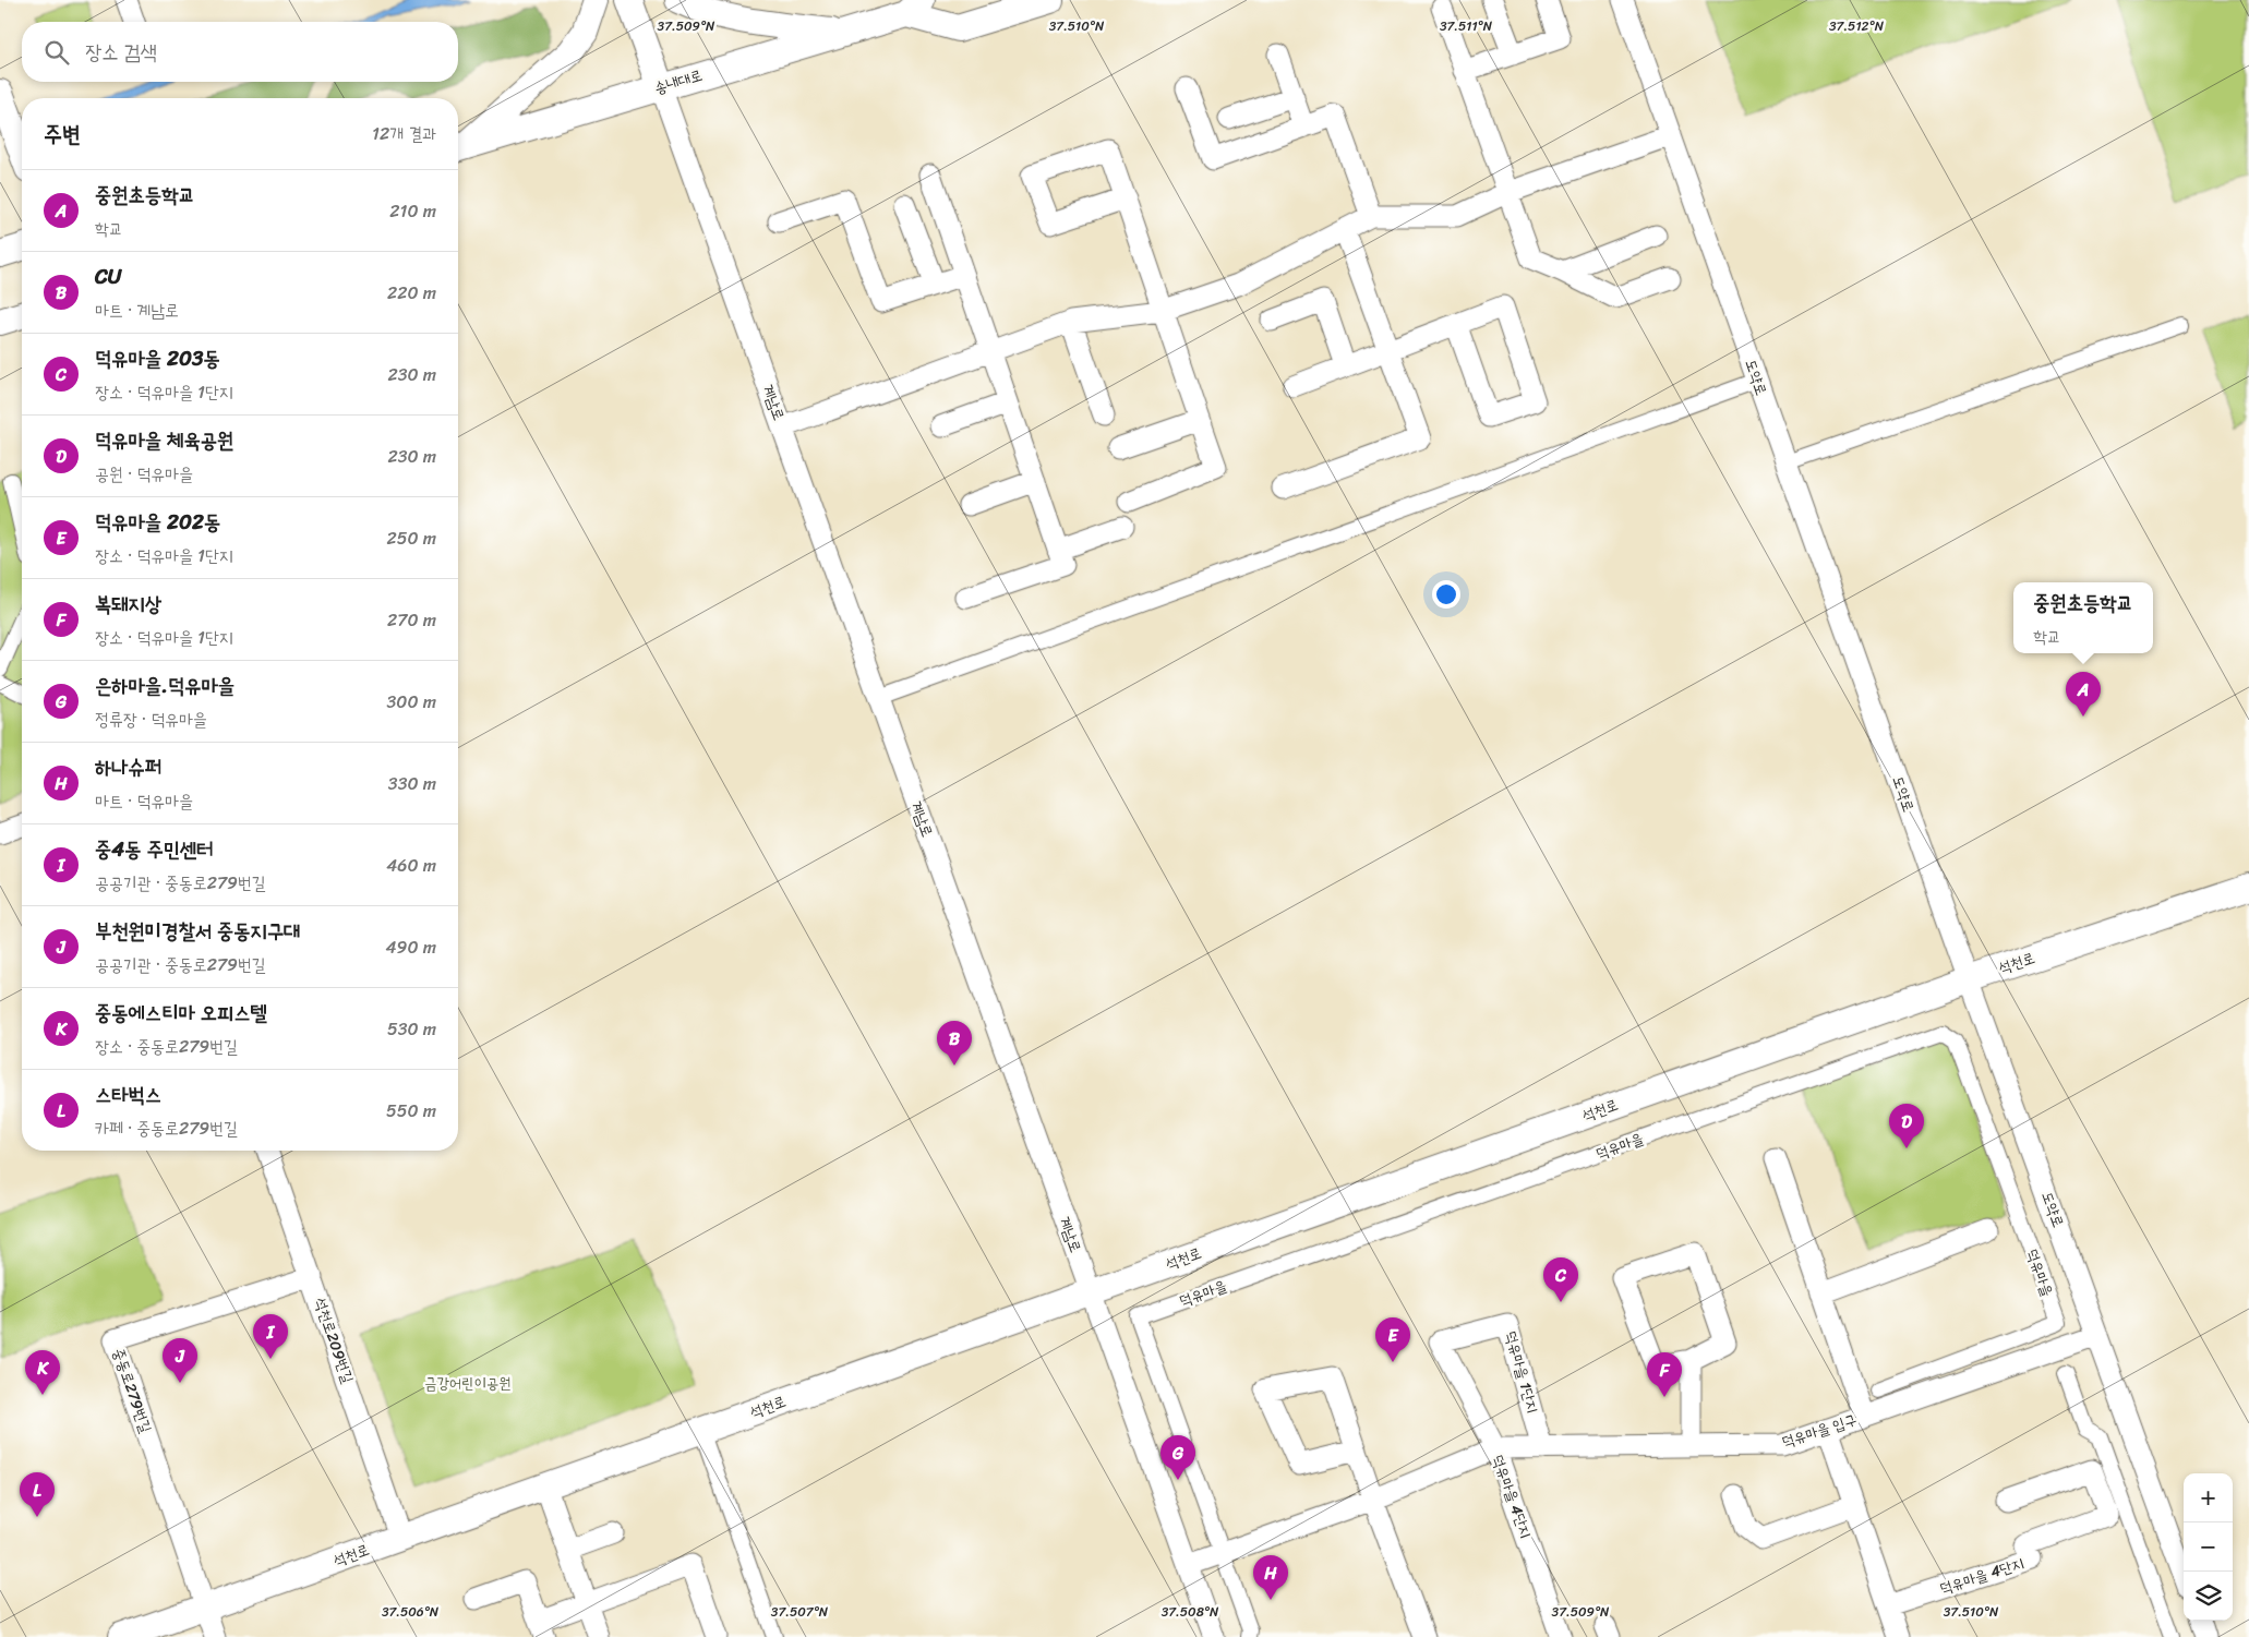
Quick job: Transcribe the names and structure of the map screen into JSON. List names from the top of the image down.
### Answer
{
  "streets": {
    "street": [
      "송내대로",
      "도약로",
      "계남로",
      "석천로",
      "덕유마을",
      "석천로209번길",
      "덕유마을 1단지",
      "중동로279번길",
      "덕유마을 입구",
      "덕유마을 4단지"
    ]
  },
  "crossings": [
    ["송내대로", "계남로"],
    ["도약로", "석천로"],
    ["도약로", "덕유마을 입구"],
    ["계남로", "석천로"],
    ["계남로", "덕유마을 4단지"],
    ["석천로", "석천로209번길"],
    ["석천로", "중동로279번길"],
    ["덕유마을", "덕유마을 4단지"],
    ["석천로209번길", "중동로279번길"],
    ["덕유마을 1단지", "덕유마을 입구"],
    ["덕유마을 1단지", "덕유마을 4단지"],
    ["덕유마을 입구", "덕유마을 4단지"]
  ],
  "parks": ["금강어린이공원"],
  "page": {
    "search": "장소 검색",
    "heading": ["주변", "12개 결과"],
    "list": [
      {
        "mark": "A",
        "name": "중원초등학교",
        "note": "학교",
        "value": "210 m"
      },
      {
        "mark": "B",
        "name": "CU",
        "note": "마트 · 계남로",
        "value": "220 m"
      },
      {
        "mark": "C",
        "name": "덕유마을 203동",
        "note": "장소 · 덕유마을 1단지",
        "value": "230 m"
      },
      {
        "mark": "D",
        "name": "덕유마을 체육공원",
        "note": "공원 · 덕유마을",
        "value": "230 m"
      },
      {
        "mark": "E",
        "name": "덕유마을 202동",
        "note": "장소 · 덕유마을 1단지",
        "value": "250 m"
      },
      {
        "mark": "F",
        "name": "복돼지상",
        "note": "장소 · 덕유마을 1단지",
        "value": "270 m"
      },
      {
        "mark": "G",
        "name": "은하마을.덕유마을",
        "note": "정류장 · 덕유마을",
        "value": "300 m"
      },
      {
        "mark": "H",
        "name": "하나슈퍼",
        "note": "마트 · 덕유마을",
        "value": "330 m"
      },
      {
        "mark": "I",
        "name": "중4동 주민센터",
        "note": "공공기관 · 중동로279번길",
        "value": "460 m"
      },
      {
        "mark": "J",
        "name": "부천원미경찰서 중동지구대",
        "note": "공공기관 · 중동로279번길",
        "value": "490 m"
      },
      {
        "mark": "K",
        "name": "중동에스티마 오피스텔",
        "note": "장소 · 중동로279번길",
        "value": "530 m"
      },
      {
        "mark": "L",
        "name": "스타벅스",
        "note": "카페 · 중동로279번길",
        "value": "550 m"
      }
    ],
    "popup": ["중원초등학교", "학교"],
    "pins": [
      "A",
      "B",
      "D",
      "C",
      "I",
      "E",
      "J",
      "K",
      "F",
      "G",
      "L",
      "H"
    ],
    "map_buttons": ["+", "−"]
  },
  "coordinates": [
    "37.509°N",
    "37.510°N",
    "37.511°N",
    "37.512°N",
    "37.506°N",
    "37.507°N",
    "37.508°N"
  ]
}
